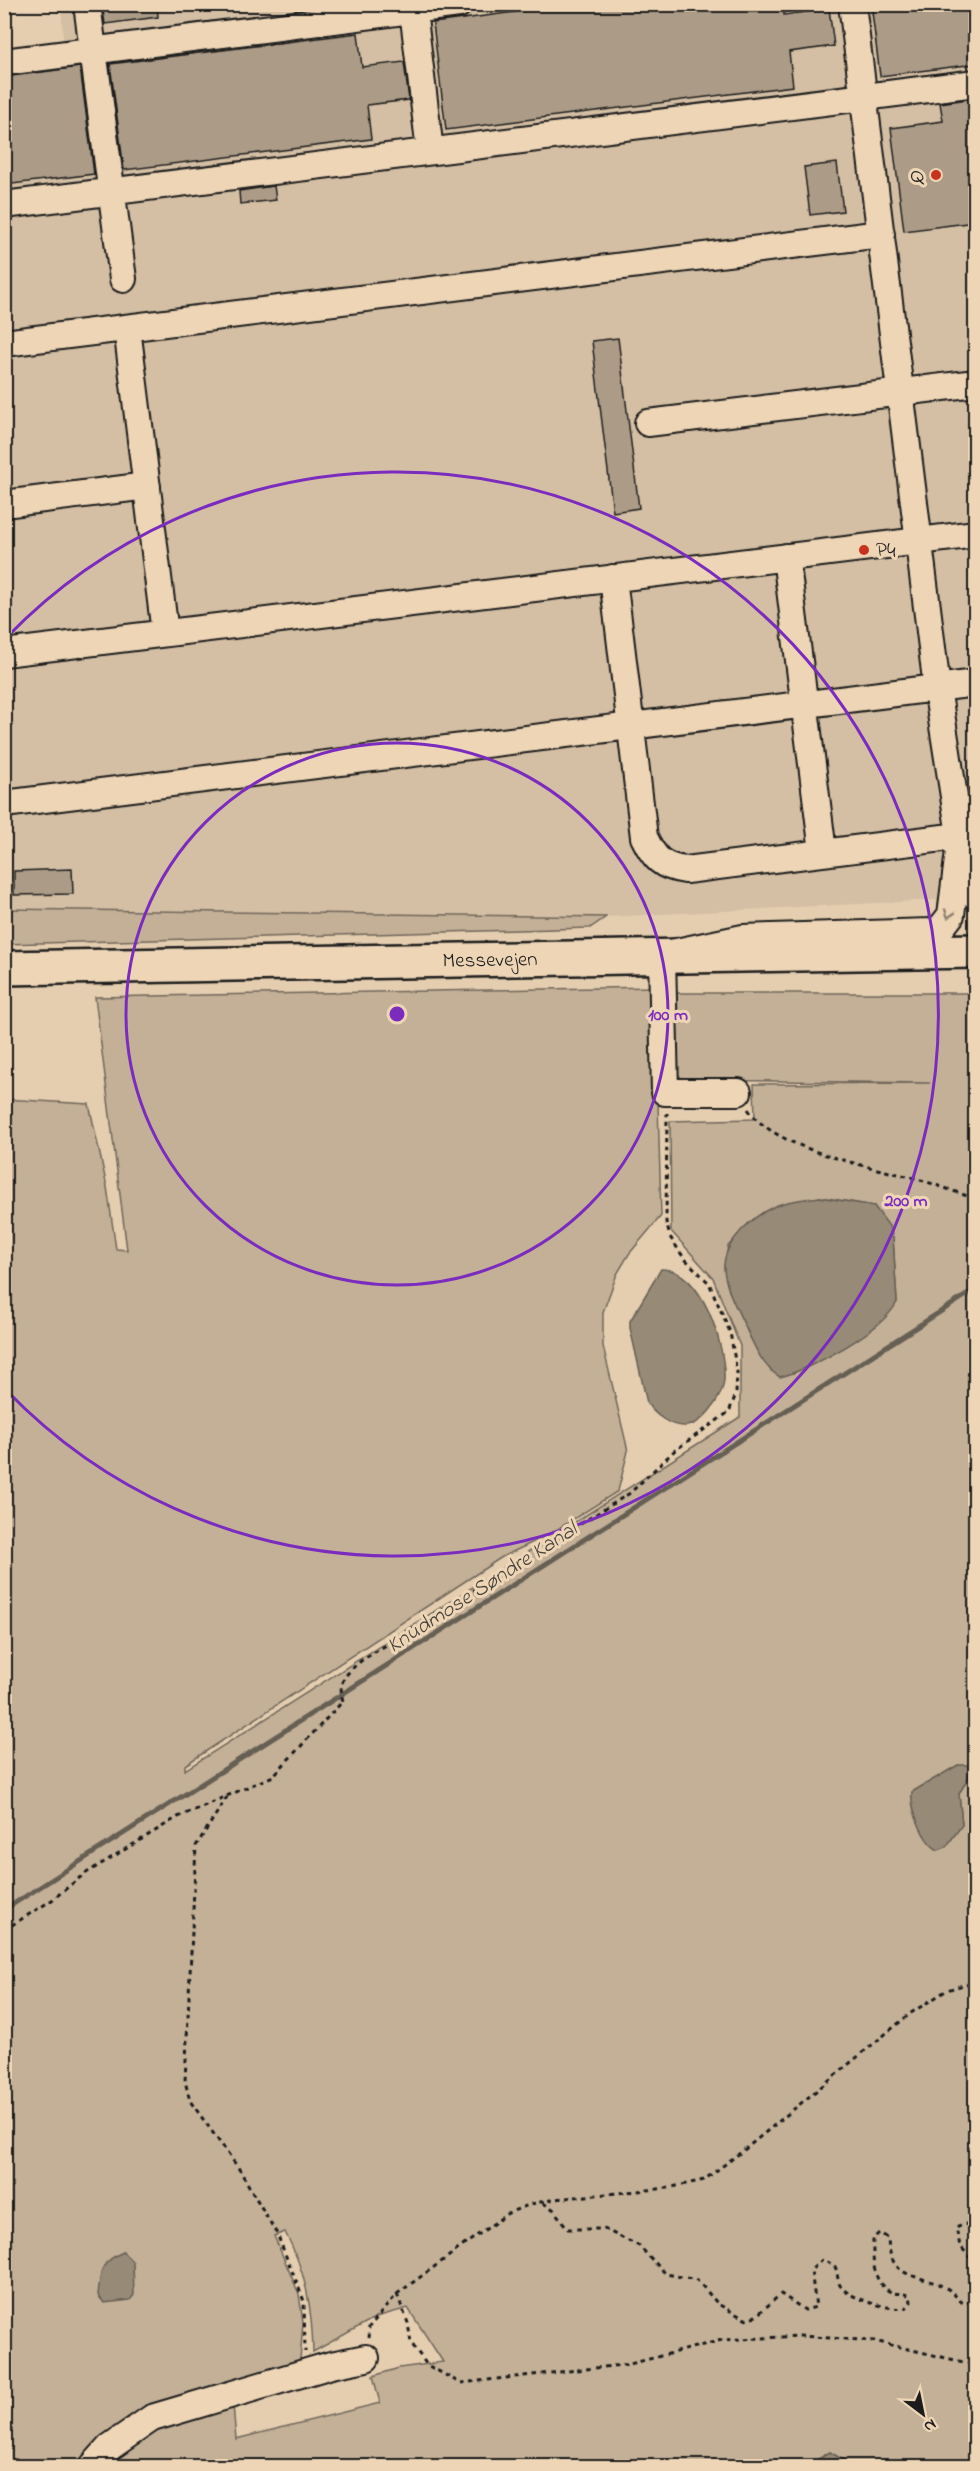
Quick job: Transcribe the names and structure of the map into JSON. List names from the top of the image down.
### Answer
{
  "streets": {
    "main road": ["Messevejen"]
  },
  "water": ["Knudmose Søndre Kanal"],
  "places": ["Q", "P4"],
  "north": "bottom right",
  "rings": ["100 m", "200 m"]
}
